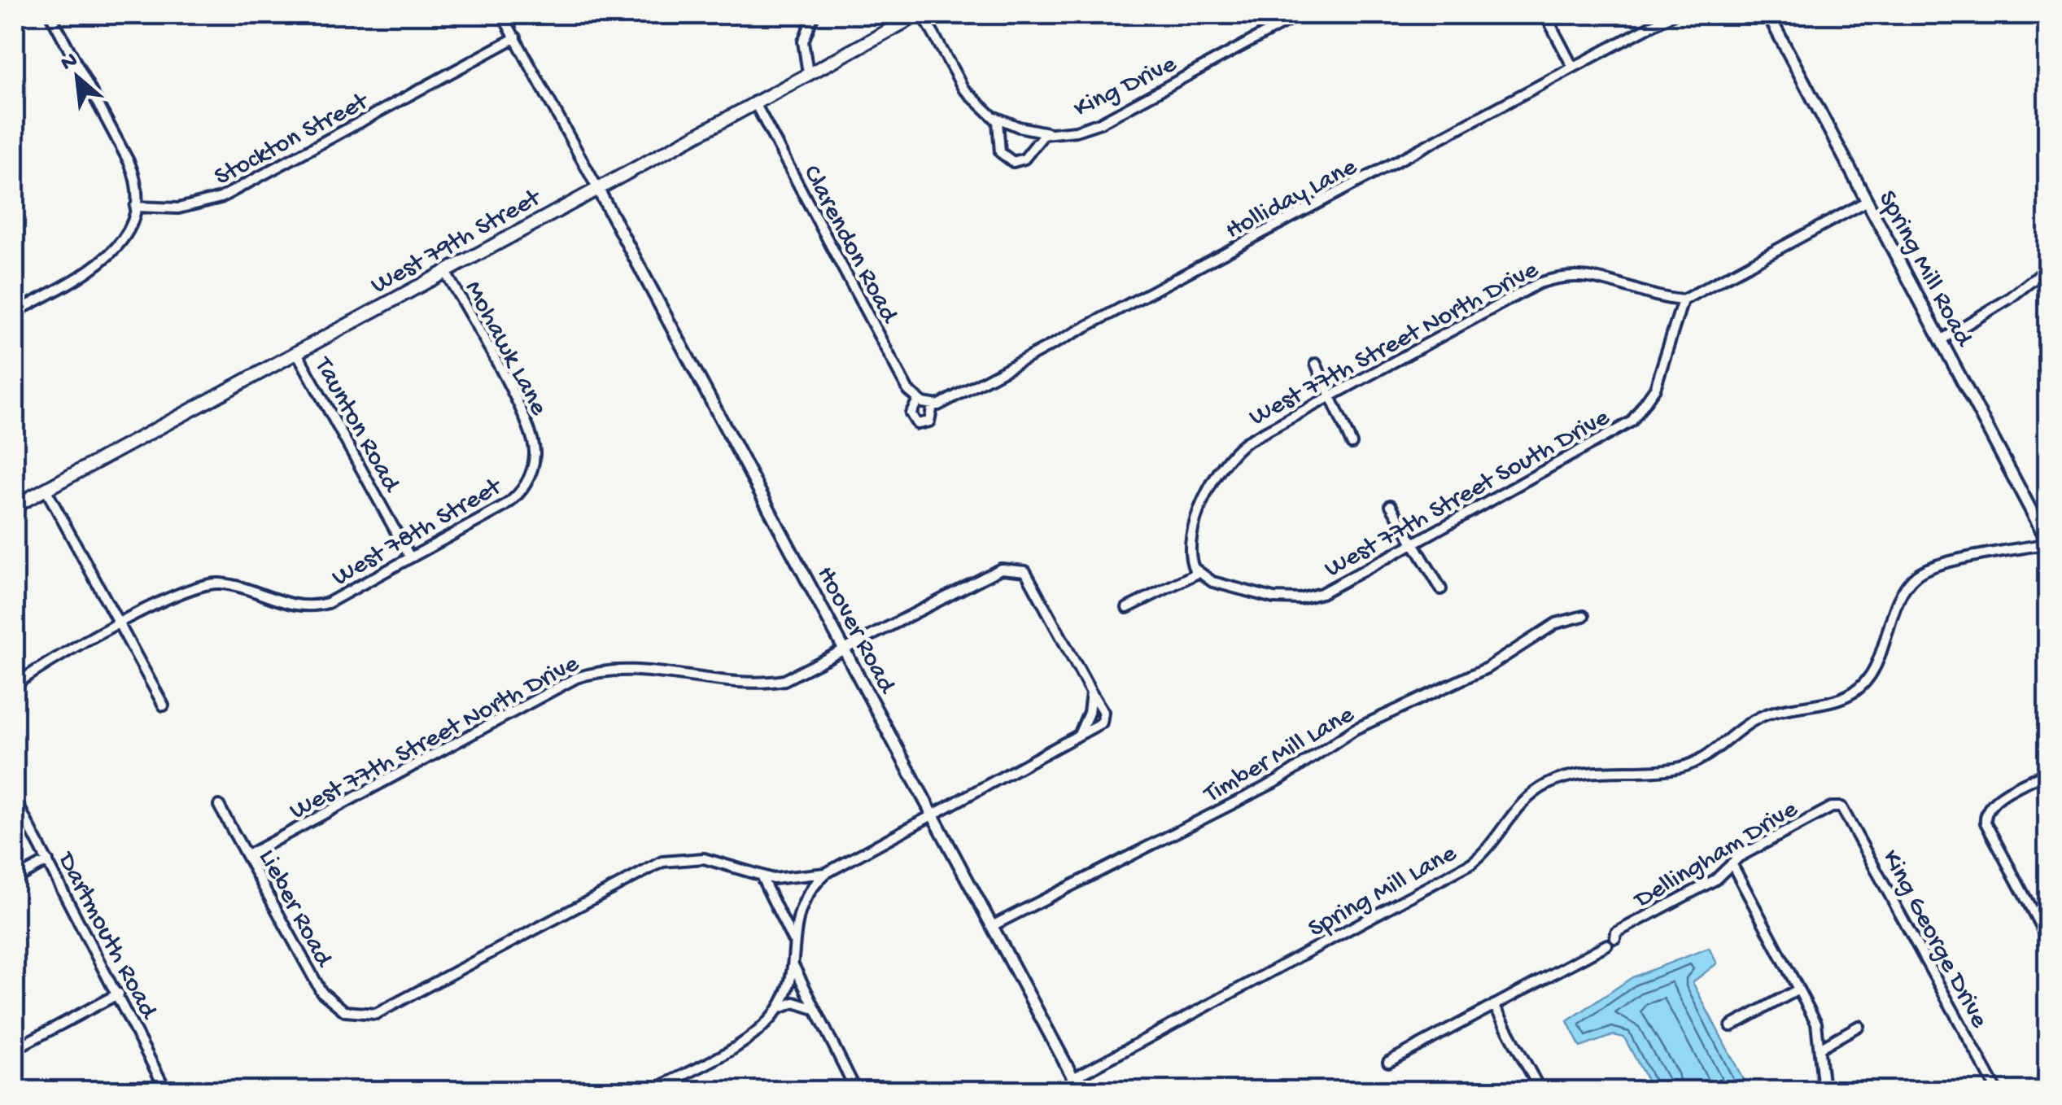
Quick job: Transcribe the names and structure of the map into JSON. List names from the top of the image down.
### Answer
{
  "streets": {
    "main road": ["West 79th Street"],
    "street": [
      "King Drive",
      "Stockton Street",
      "Holliday Lane",
      "Clarendon Road",
      "Spring Mill Road",
      "West 77th Street North Drive",
      "Mohawk Lane",
      "Taunton Road",
      "West 77th Street South Drive",
      "West 78th Street",
      "Hoover Road",
      "Timber Mill Lane",
      "Dellingham Drive",
      "Spring Mill Lane",
      "Lieber Road",
      "Dartmouth Road",
      "King George Drive"
    ]
  },
  "crossings": [
    ["King Drive", "West 79th Street"],
    ["Holliday Lane", "Clarendon Road"],
    ["West 79th Street", "Clarendon Road"],
    ["West 79th Street", "Mohawk Lane"],
    ["West 79th Street", "Taunton Road"],
    ["West 79th Street", "Hoover Road"],
    ["Spring Mill Road", "Spring Mill Lane"],
    ["West 77th Street North Drive", "West 77th Street South Drive"],
    ["West 77th Street North Drive", "Hoover Road"],
    ["West 77th Street North Drive", "Lieber Road"],
    ["Mohawk Lane", "West 78th Street"],
    ["Taunton Road", "West 78th Street"],
    ["Hoover Road", "Timber Mill Lane"],
    ["Hoover Road", "Spring Mill Lane"],
    ["Dellingham Drive", "King George Drive"]
  ],
  "north": "top left"
}
